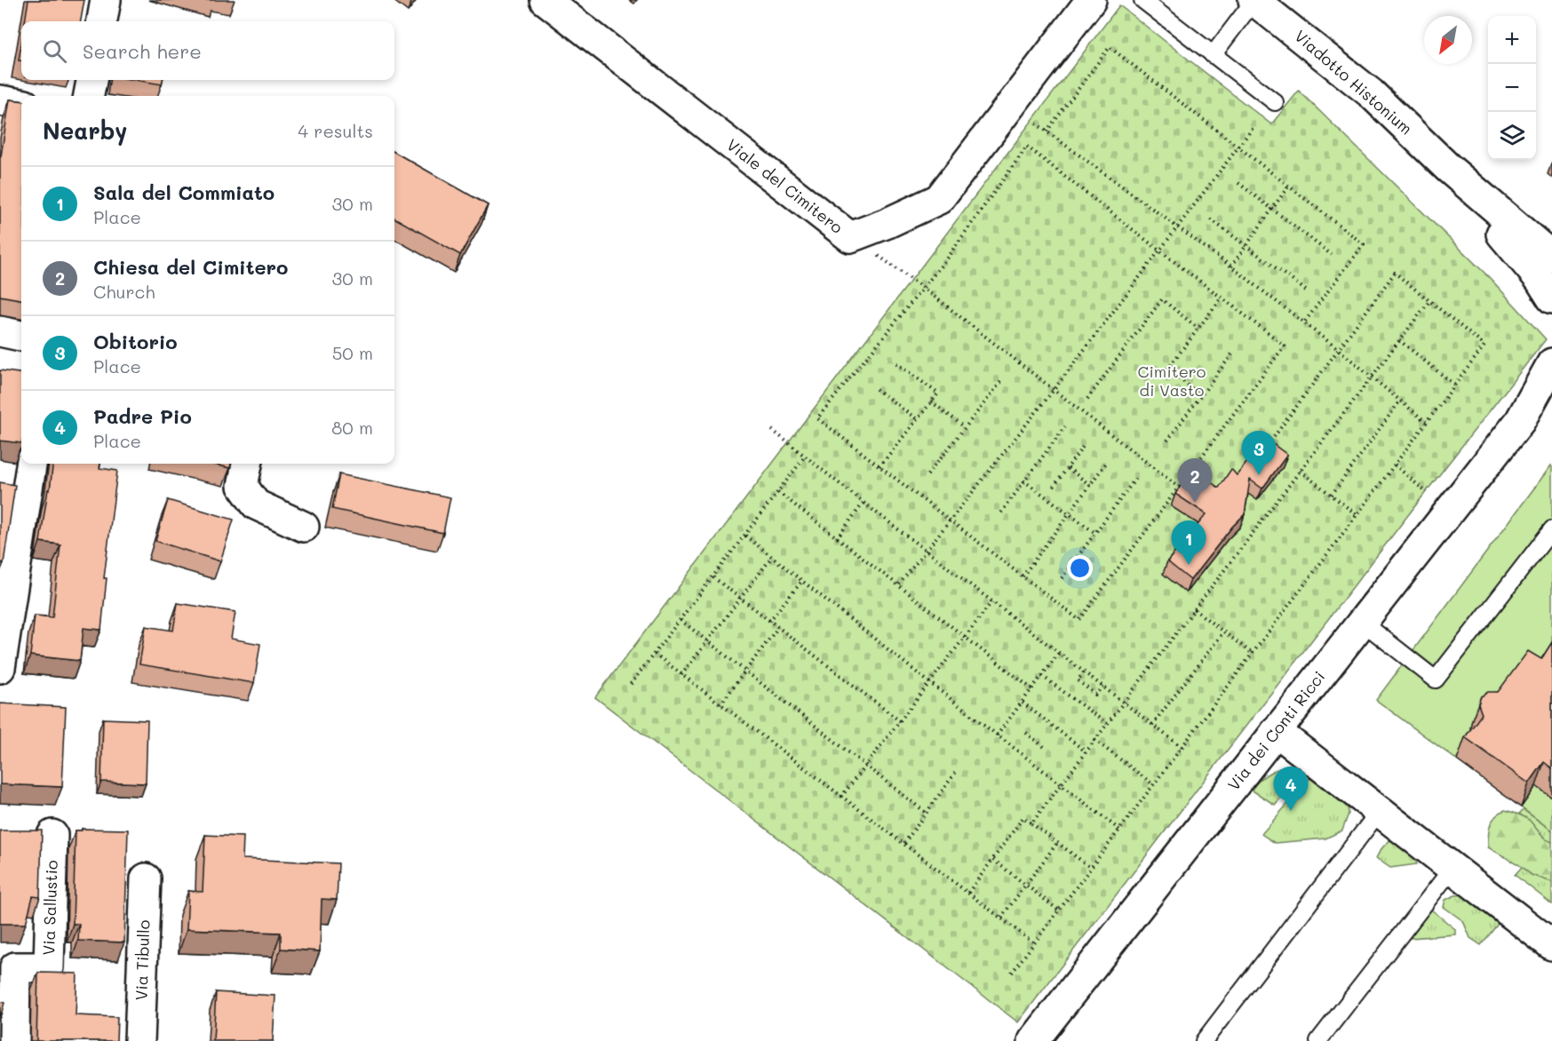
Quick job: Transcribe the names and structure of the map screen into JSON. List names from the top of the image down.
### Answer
{
  "streets": {
    "street": [
      "Viadotto Histonium",
      "Viale del Cimitero",
      "Via dei Conti Ricci",
      "Via Sallustio",
      "Via Tibullo"
    ]
  },
  "parks": ["Cimitero di Vasto"],
  "north": "bottom left",
  "page": {
    "map_buttons": ["+", "−"],
    "search": "Search here",
    "heading": ["Nearby", "4 results"],
    "list": [
      {
        "mark": "1",
        "name": "Sala del Commiato",
        "note": "Place",
        "value": "30 m"
      },
      {
        "mark": "2",
        "name": "Chiesa del Cimitero",
        "note": "Church",
        "value": "30 m"
      },
      {
        "mark": "3",
        "name": "Obitorio",
        "note": "Place",
        "value": "50 m"
      },
      {
        "mark": "4",
        "name": "Padre Pio",
        "note": "Place",
        "value": "80 m"
      }
    ],
    "pins": [
      "3",
      "2",
      "1",
      "4"
    ]
  }
}
